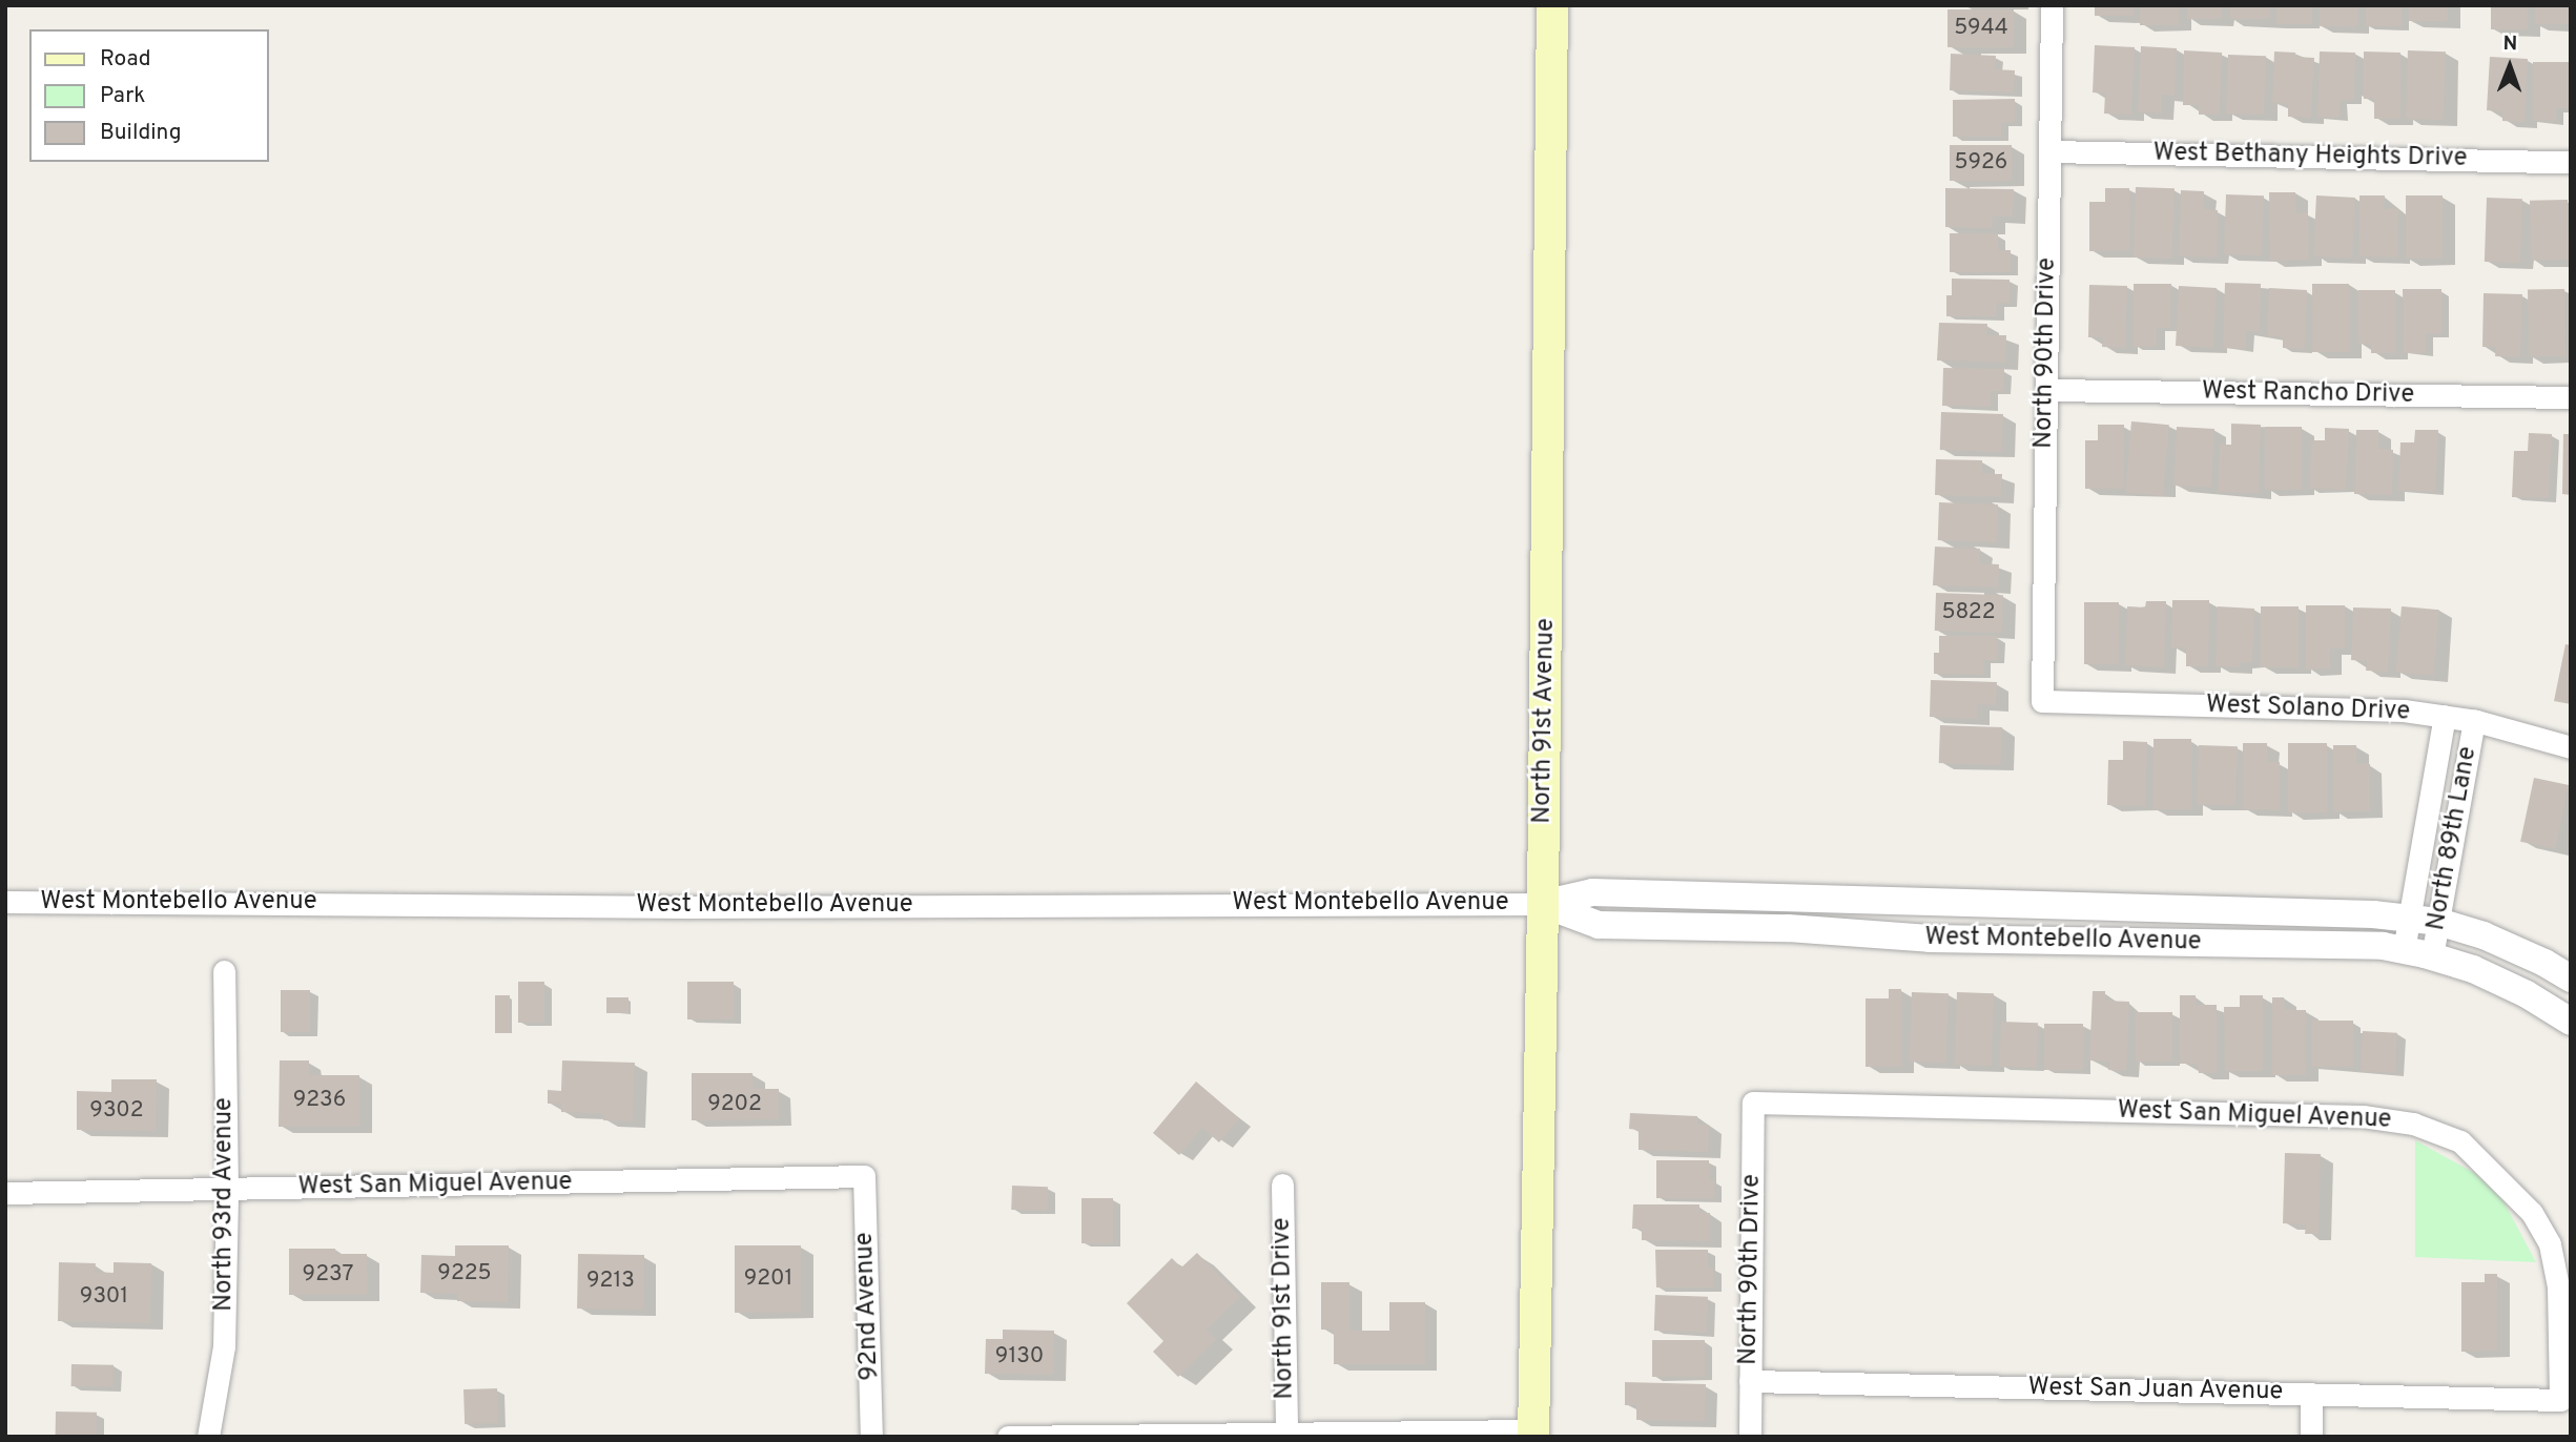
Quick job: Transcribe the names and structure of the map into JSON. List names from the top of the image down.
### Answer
{
  "streets": {
    "main road": ["North 91st Avenue"],
    "street": [
      "West Bethany Heights Drive",
      "North 90th Drive",
      "West Rancho Drive",
      "West Solano Drive",
      "North 89th Lane",
      "West Montebello Avenue",
      "West San Miguel Avenue",
      "North 93rd Avenue",
      "92nd Avenue",
      "North 91st Drive",
      "West San Juan Avenue"
    ]
  },
  "crossings": [
    ["West Bethany Heights Drive", "North 90th Drive"],
    ["North 90th Drive", "West Rancho Drive"],
    ["North 90th Drive", "West Solano Drive"],
    ["North 90th Drive", "West San Miguel Avenue"],
    ["North 90th Drive", "West San Juan Avenue"],
    ["West Solano Drive", "North 89th Lane"],
    ["North 91st Avenue", "West Montebello Avenue"],
    ["North 89th Lane", "West Montebello Avenue"],
    ["West San Miguel Avenue", "North 93rd Avenue"],
    ["West San Miguel Avenue", "92nd Avenue"],
    ["West San Miguel Avenue", "West San Juan Avenue"]
  ],
  "house_numbers": [
    "5944",
    "5926",
    "5822",
    "9236",
    "9202",
    "9302",
    "9225",
    "9237",
    "9201",
    "9213",
    "9301",
    "9130"
  ],
  "legend": ["Road", "Park", "Building"],
  "north": "top"
}
